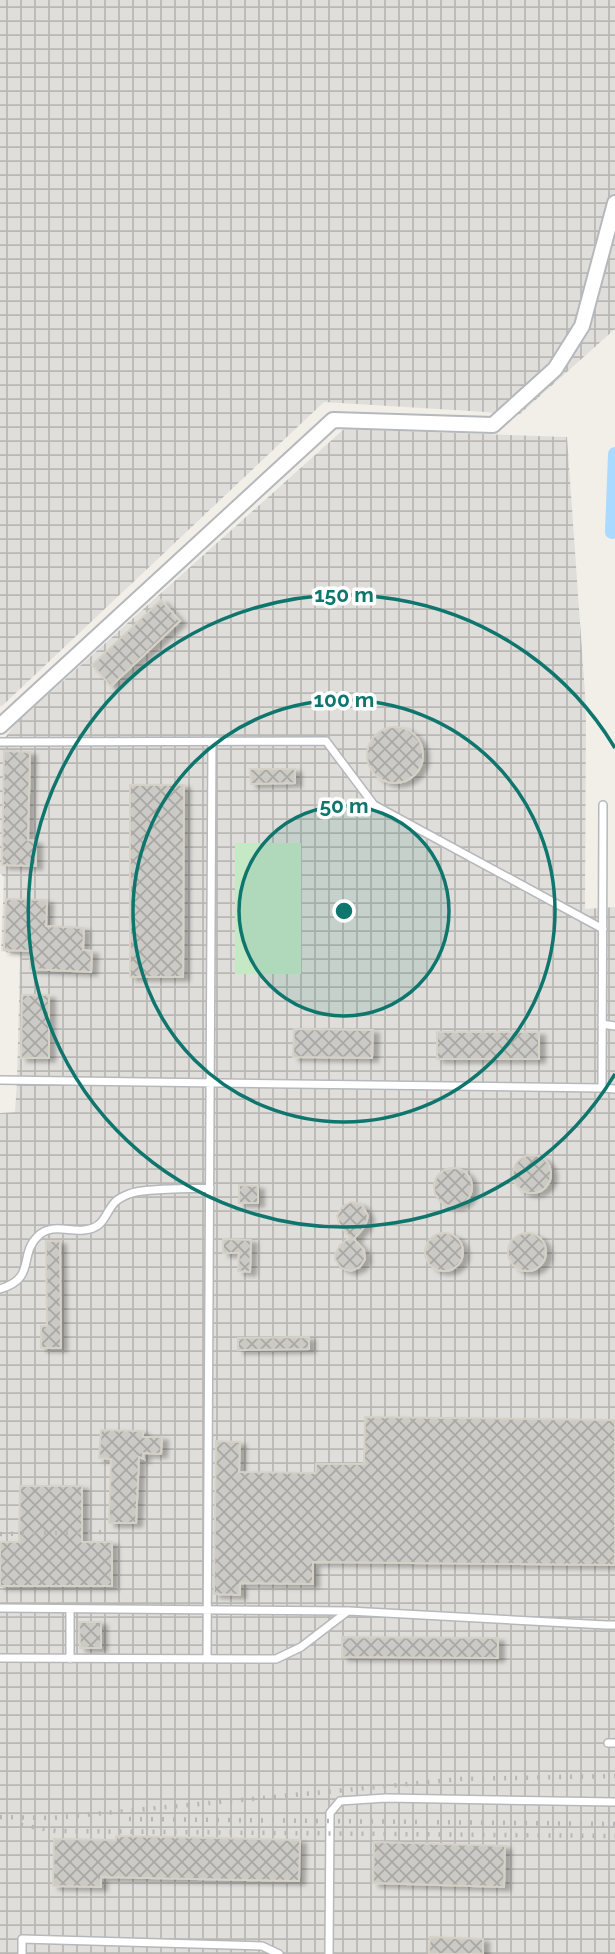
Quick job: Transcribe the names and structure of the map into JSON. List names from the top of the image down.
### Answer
{
  "rings": ["150 m", "100 m", "50 m"]
}
